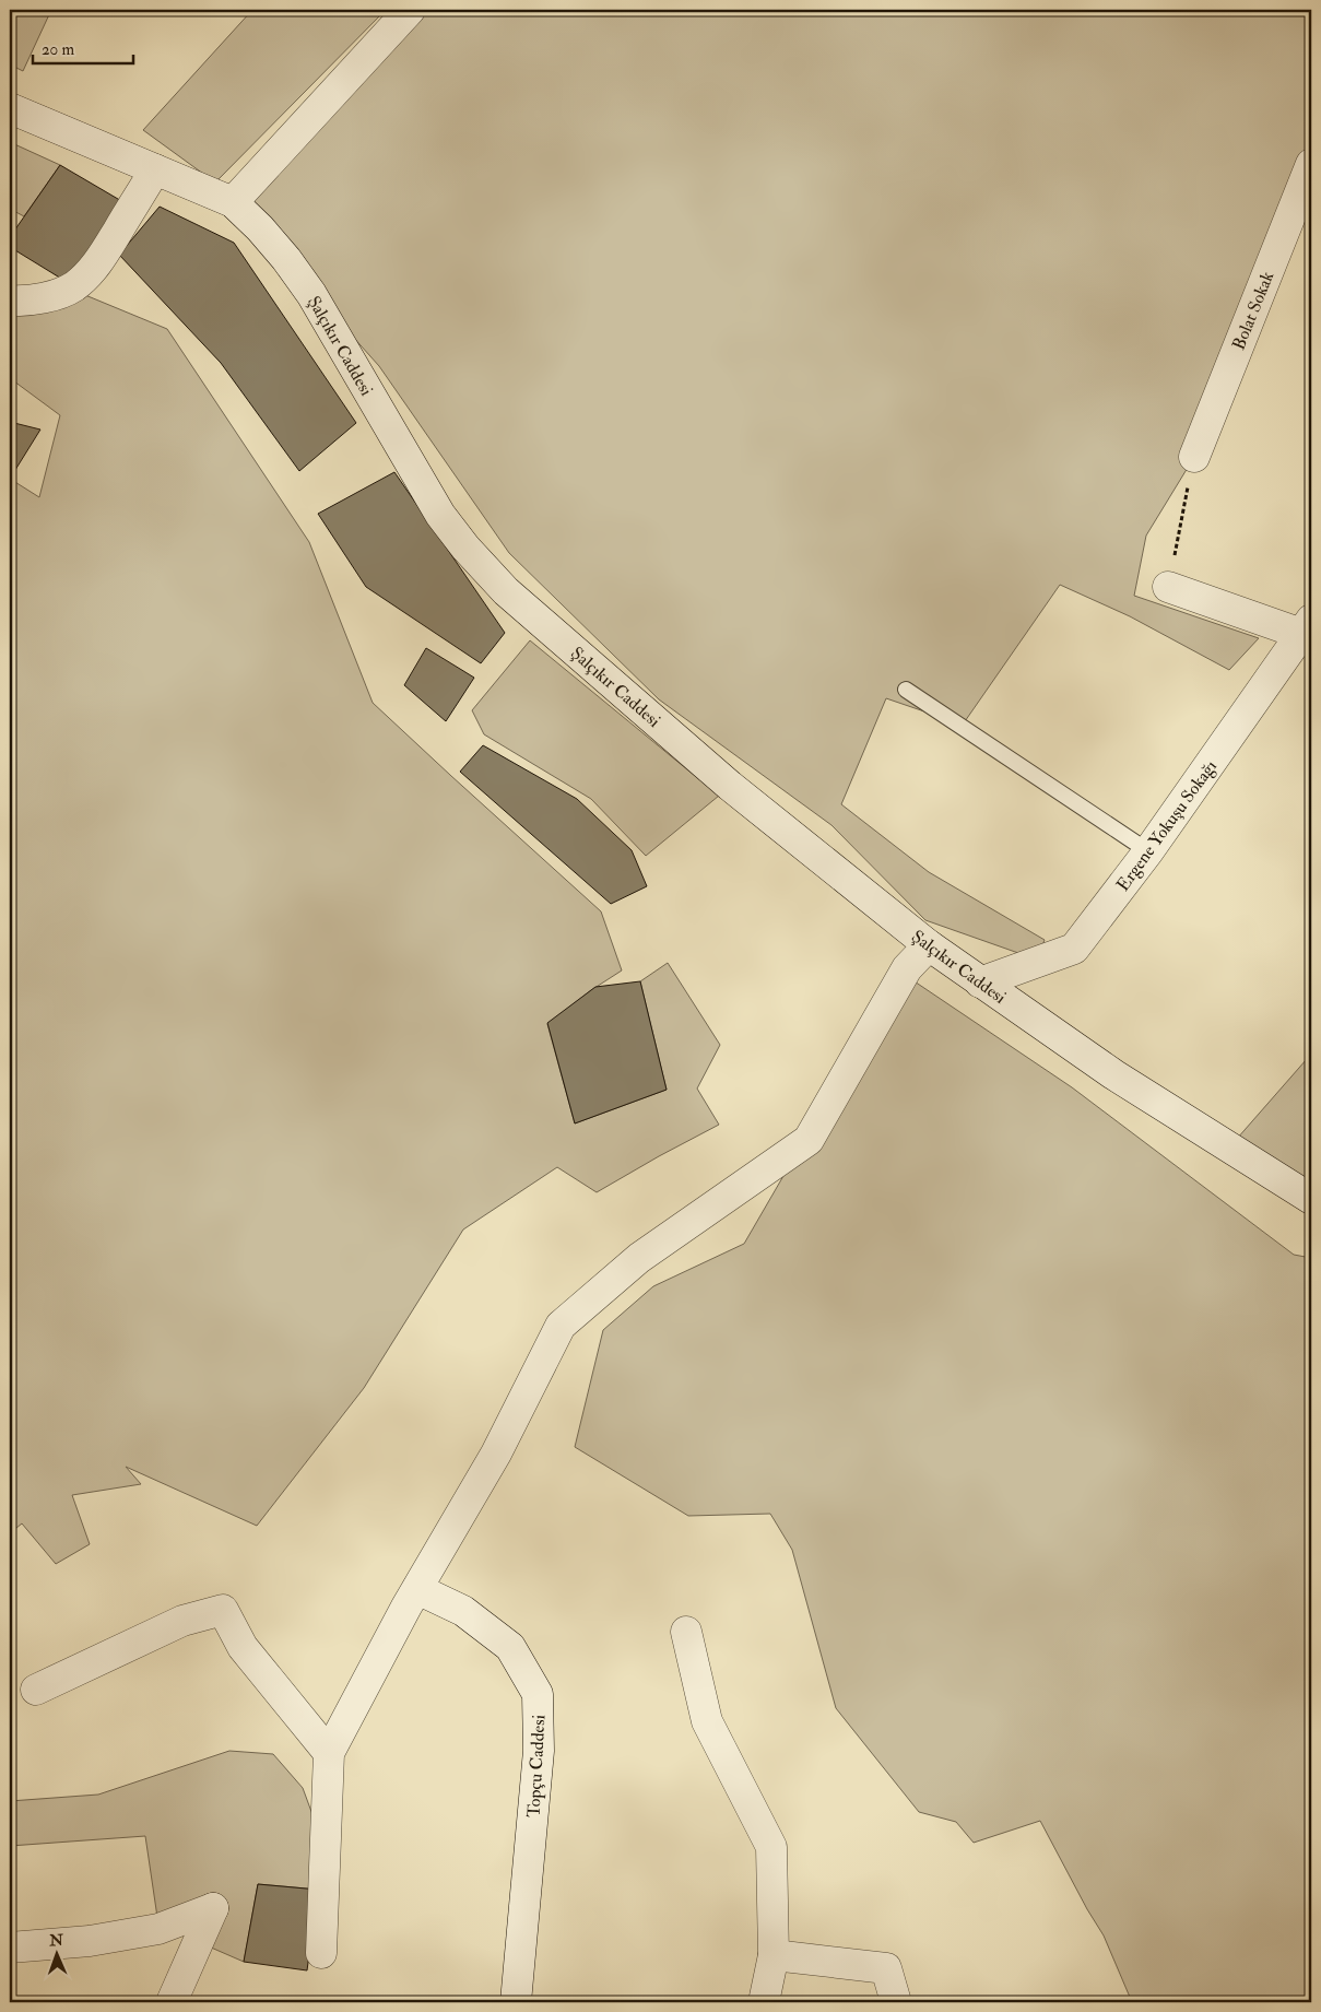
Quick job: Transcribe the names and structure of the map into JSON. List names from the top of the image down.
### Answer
{
  "streets": {
    "street": [
      "Bolat Sokak",
      "Şalçıkır Caddesi",
      "Ergene Yokuşu Sokağı",
      "Topçu Caddesi"
    ]
  },
  "crossings": [
    ["Şalçıkır Caddesi", "Ergene Yokuşu Sokağı"]
  ],
  "scale_bar": "20 m",
  "north": "top"
}
